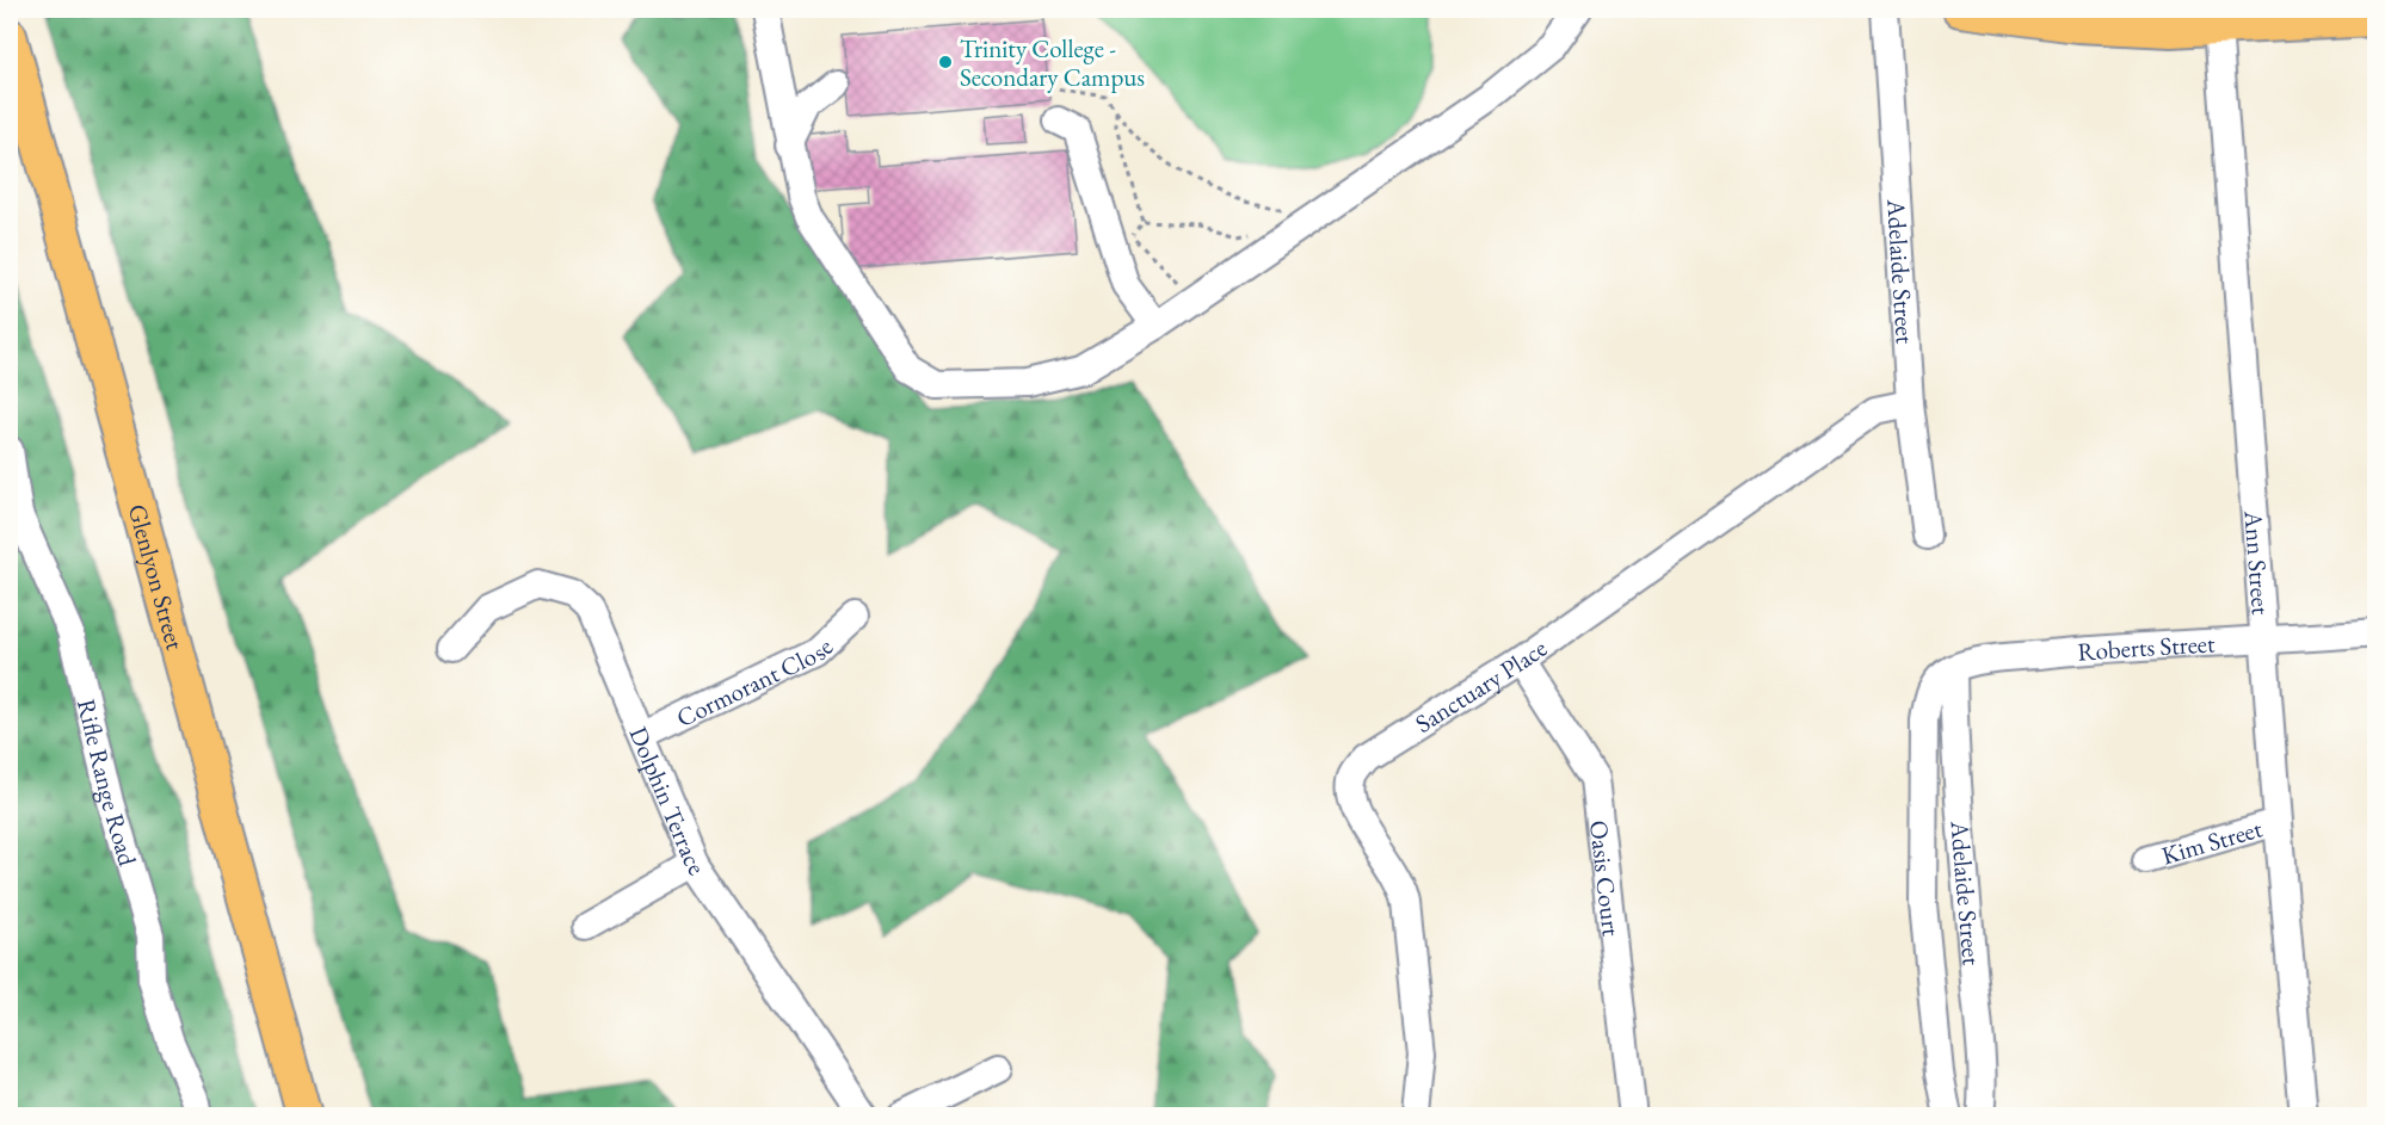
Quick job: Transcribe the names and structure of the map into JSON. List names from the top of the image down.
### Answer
{
  "streets": {
    "main road": ["Glenlyon Street"],
    "street": [
      "Adelaide Street",
      "Ann Street",
      "Roberts Street",
      "Cormorant Close",
      "Sanctuary Place",
      "Rifle Range Road",
      "Dolphin Terrace",
      "Kim Street",
      "Oasis Court"
    ]
  },
  "crossings": [
    ["Adelaide Street", "Roberts Street"],
    ["Adelaide Street", "Sanctuary Place"],
    ["Ann Street", "Roberts Street"],
    ["Ann Street", "Kim Street"],
    ["Cormorant Close", "Dolphin Terrace"],
    ["Sanctuary Place", "Oasis Court"]
  ],
  "places": ["Trinity College - Secondary Campus"]
}
